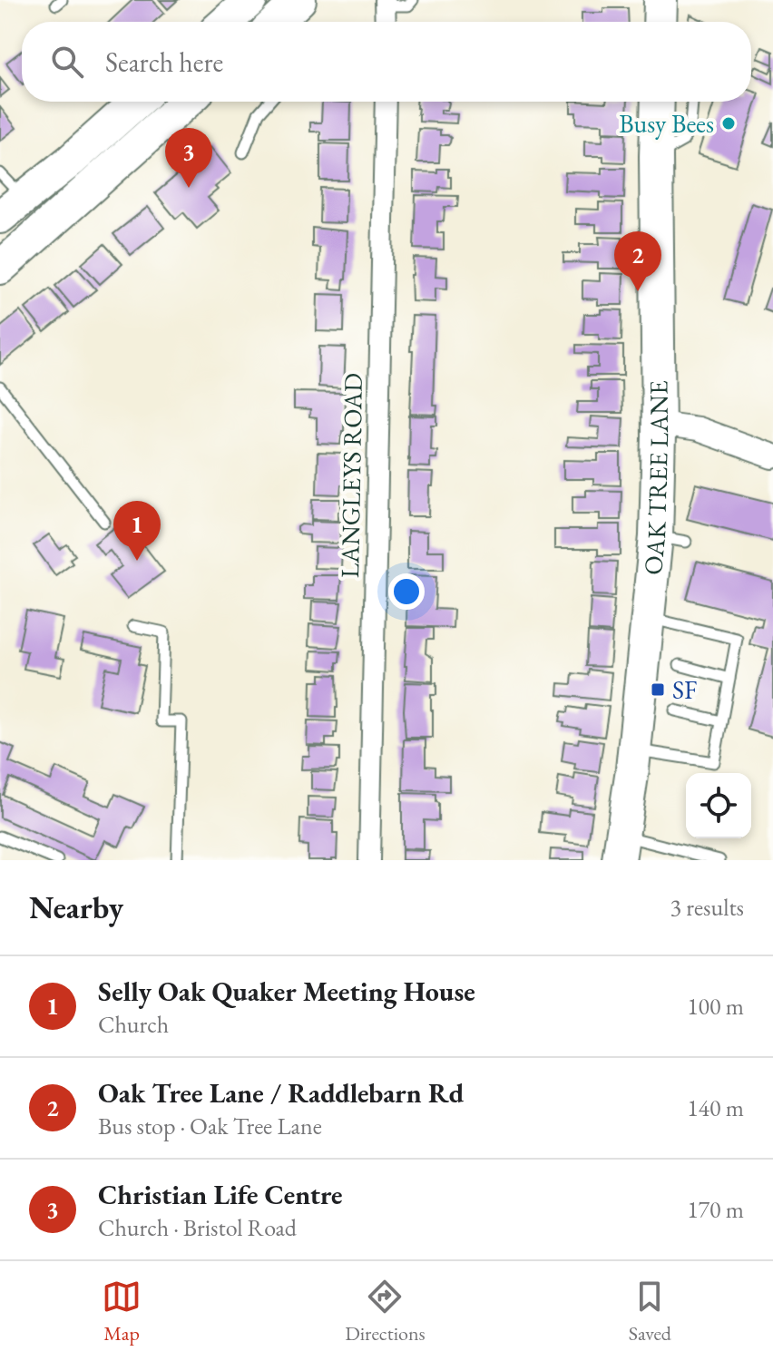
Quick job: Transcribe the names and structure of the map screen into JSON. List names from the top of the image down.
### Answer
{
  "streets": {
    "highway": ["OAK TREE LANE"],
    "street": ["LANGLEYS ROAD"]
  },
  "places": {
    "other": ["Busy Bees"],
    "transit": ["SF"]
  },
  "page": {
    "search": "Search here",
    "pins": ["3", "2", "1"],
    "heading": ["Nearby", "3 results"],
    "list": [
      {
        "mark": "1",
        "name": "Selly Oak Quaker Meeting House",
        "note": "Church",
        "value": "100 m"
      },
      {
        "mark": "2",
        "name": "Oak Tree Lane / Raddlebarn Rd",
        "note": "Bus stop · Oak Tree Lane",
        "value": "140 m"
      },
      {
        "mark": "3",
        "name": "Christian Life Centre",
        "note": "Church · Bristol Road",
        "value": "170 m"
      }
    ],
    "nav": ["Map", "Directions", "Saved"]
  }
}
